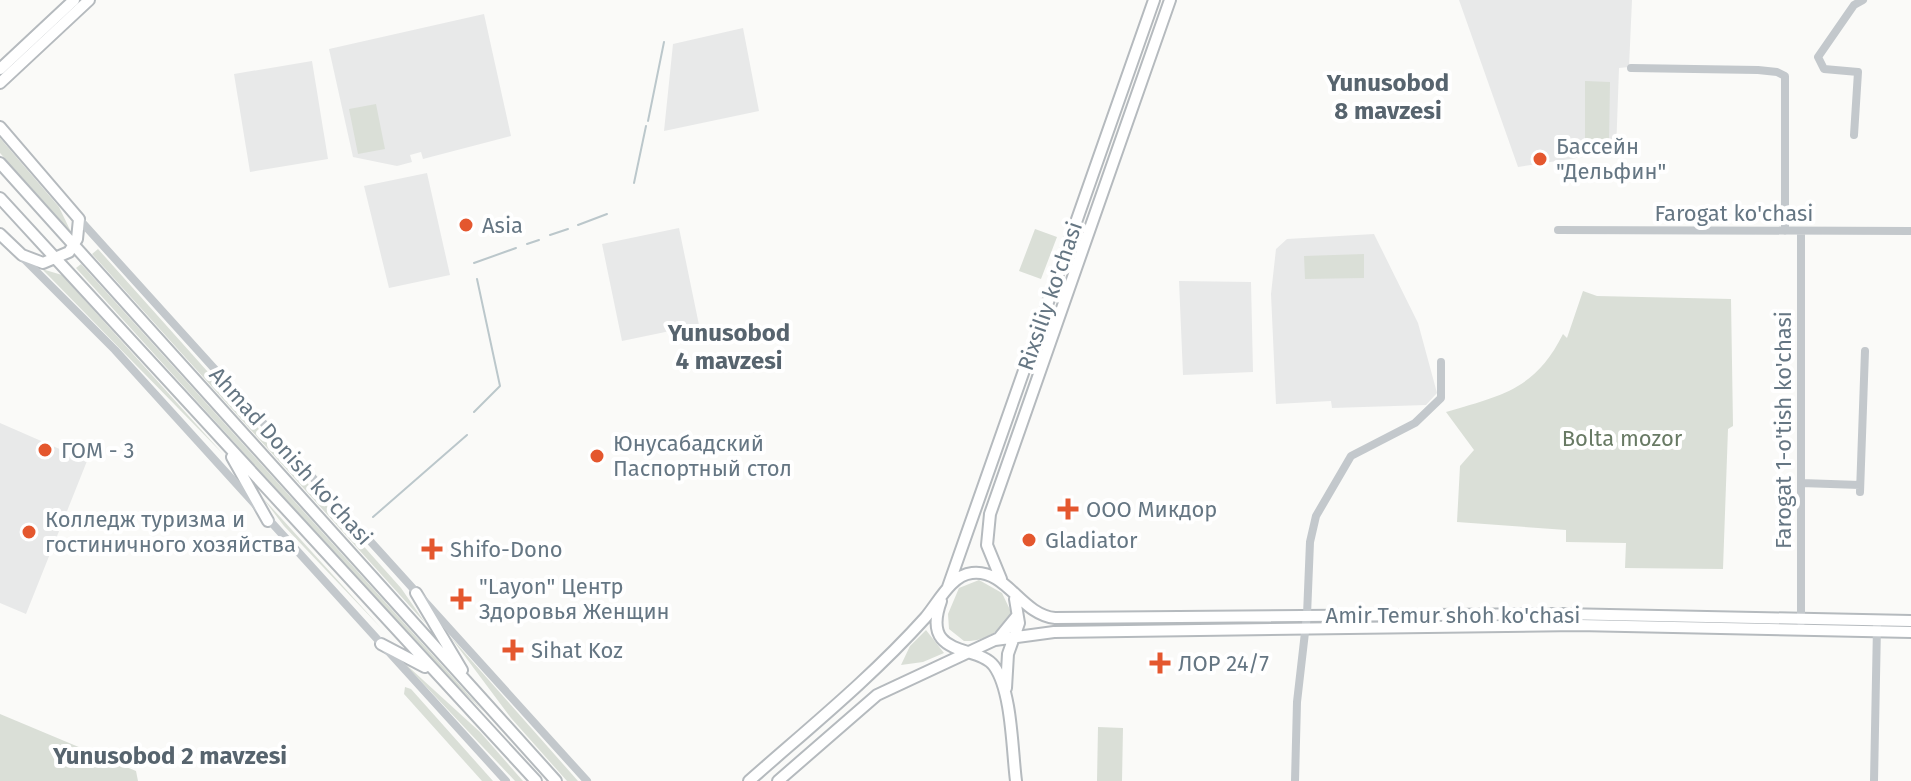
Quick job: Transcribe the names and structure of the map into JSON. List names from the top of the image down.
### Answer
{
  "streets": {
    "main road": ["Rixsiliy ko'chasi", "Ahmad Donish ko'chasi", "Amir Temur shoh ko'chasi"],
    "street": ["Farogat ko'chasi", "Farogat 1-o'tish ko'chasi"]
  },
  "crossings": [
    ["Farogat ko'chasi", "Farogat 1-o'tish ko'chasi"],
    ["Rixsiliy ko'chasi", "Amir Temur shoh ko'chasi"],
    ["Farogat 1-o'tish ko'chasi", "Amir Temur shoh ko'chasi"]
  ],
  "districts": ["Yunusobod 8 mavzesi", "Yunusobod 4 mavzesi", "Yunusobod 2 mavzesi"],
  "parks": ["Bolta mozor"],
  "places": {
    "other": [
      "Бассейн \"Дельфин\"",
      "Asia",
      "ГОМ - 3",
      "Юнусабадский Паспортный стол",
      "Колледж туризма и гостиничного хозяйства",
      "Gladiator"
    ],
    "health": [
      "ООО Микдор",
      "Shifo-Dono",
      "\"Layon\" Центр Здоровья Женщин",
      "Sihat Koz",
      "ЛОР 24/7"
    ]
  }
}
